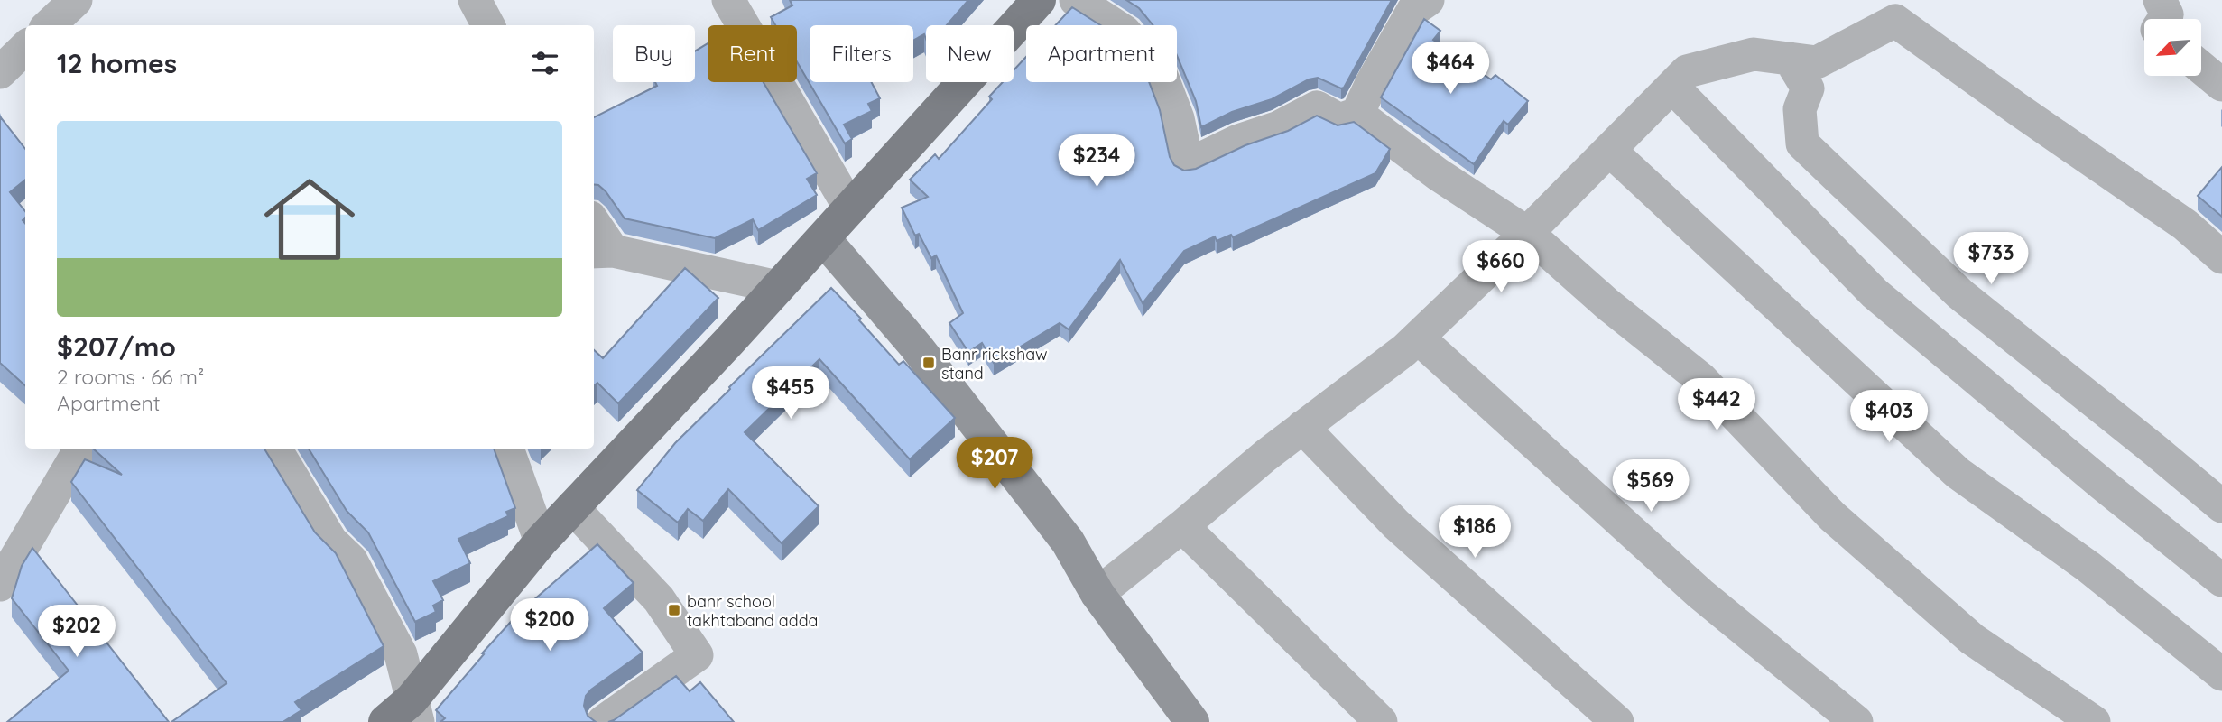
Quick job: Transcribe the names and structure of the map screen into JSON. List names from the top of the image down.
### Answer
{
  "places": {
    "transit": ["Banr rickshaw stand", "banr school takhtaband adda"]
  },
  "north": "bottom left",
  "page": {
    "chip": [
      "Buy",
      "Rent",
      "Filters",
      "New",
      "Apartment"
    ],
    "heading": "12 homes",
    "price": [
      "$464",
      "$234",
      "$733",
      "$660",
      "$455",
      "$442",
      "$403",
      "$207",
      "$569",
      "$186",
      "$200",
      "$202"
    ],
    "list": [
      {
        "name": "$207/mo",
        "note": "2 rooms · 66 m² · Apartment"
      }
    ]
  }
}
